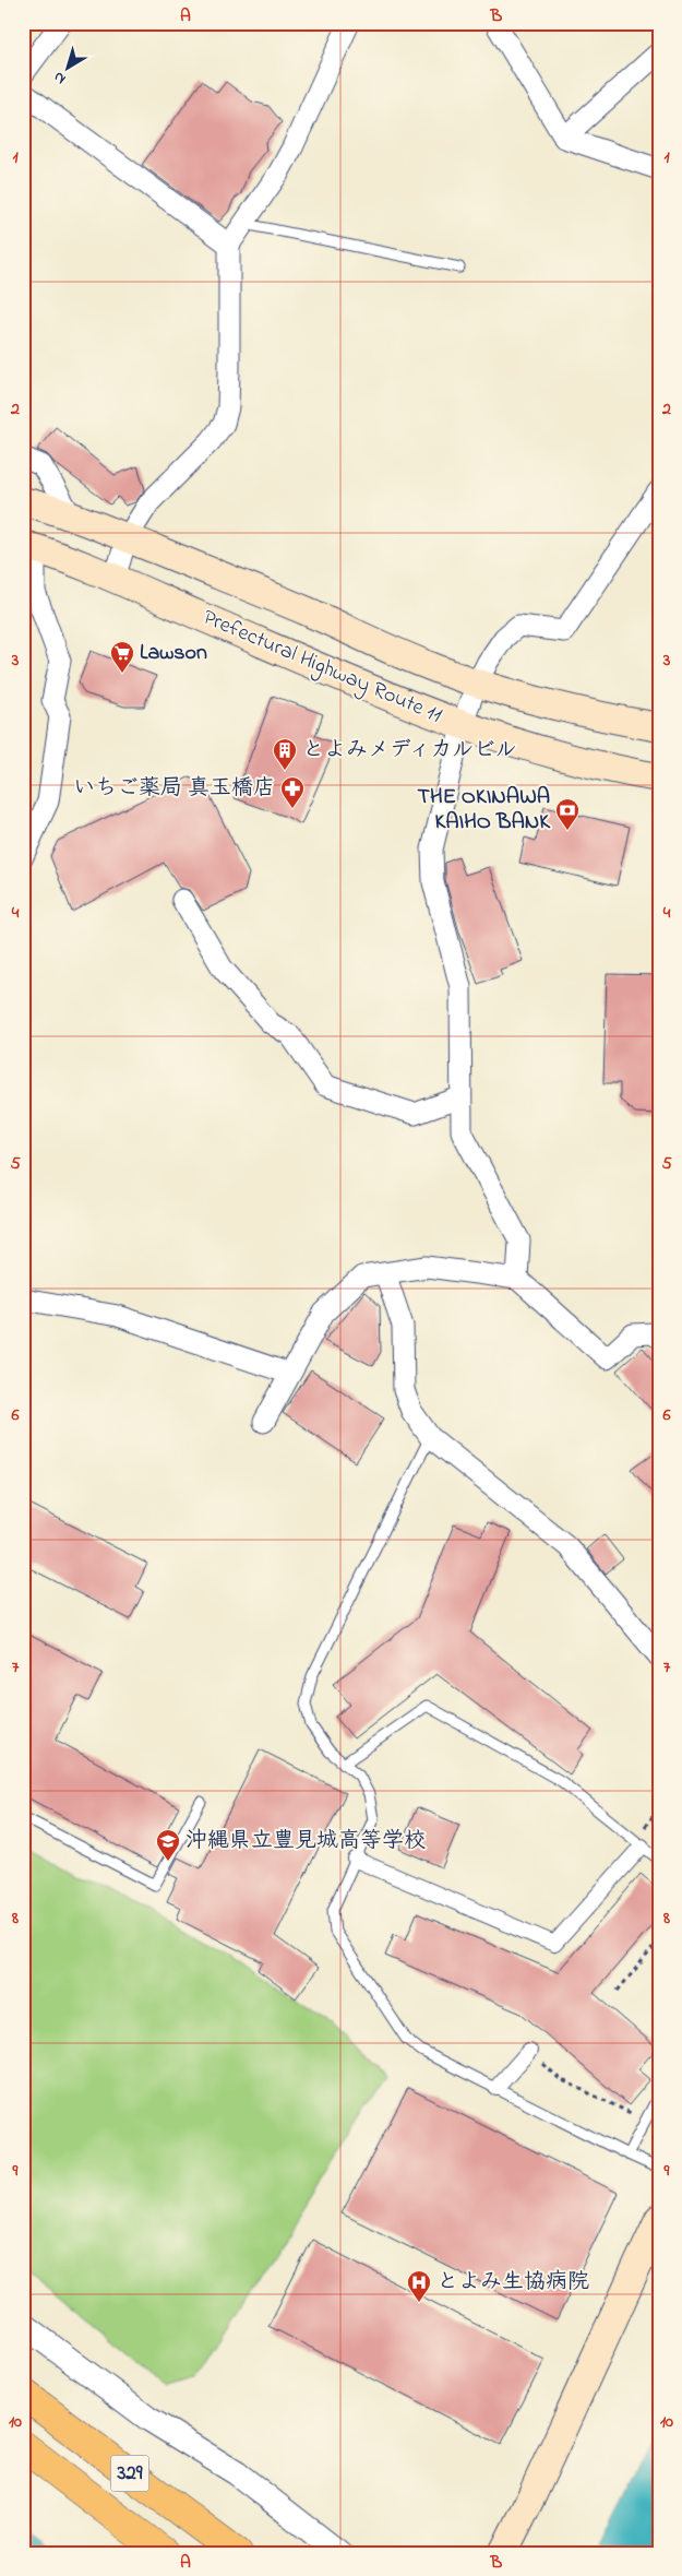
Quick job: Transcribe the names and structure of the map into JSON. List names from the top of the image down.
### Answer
{
  "streets": {
    "highway": ["329"],
    "main road": ["Prefectural Highway Route 11"]
  },
  "places": {
    "supermarket": ["Lawson"],
    "building": ["とよみメディカルビル"],
    "pharmacy": ["いちご薬局 真玉橋店"],
    "bank": ["THE OKINAWA KAIHO BANK"],
    "school or university": ["沖縄県立豊見城高等学校"],
    "hospital": ["とよみ生協病院"]
  },
  "north": "bottom left",
  "grid": {
    "columns": ["A", "B"],
    "rows": [
      "1",
      "2",
      "3",
      "4",
      "5",
      "6",
      "7",
      "8",
      "9",
      "10"
    ]
  }
}
